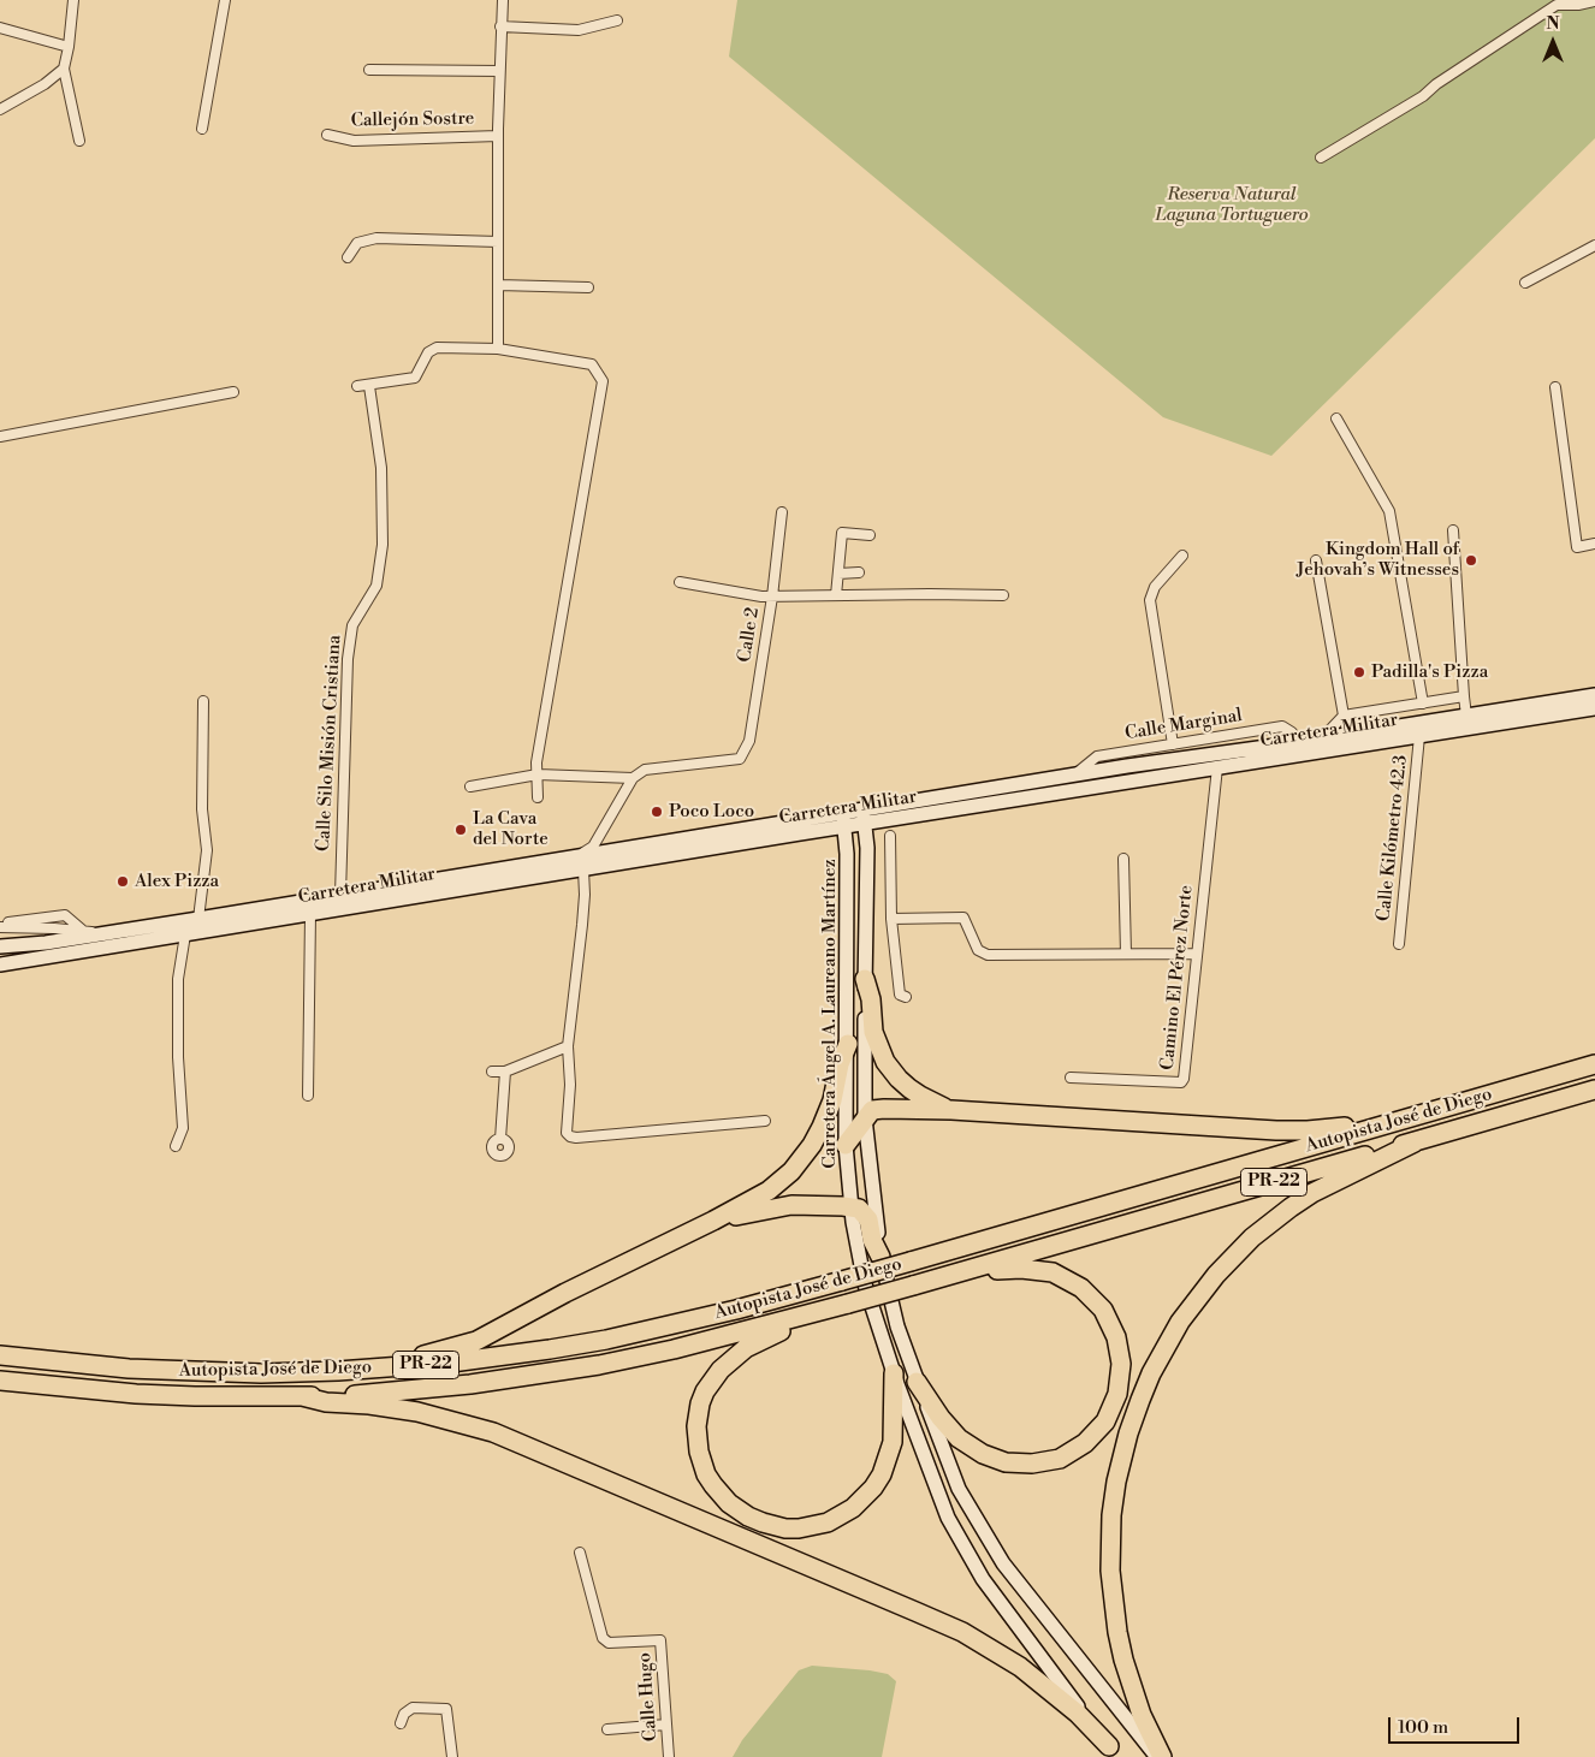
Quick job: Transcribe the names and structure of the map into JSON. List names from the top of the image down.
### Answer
{
  "streets": {
    "highway": ["Autopista José de Diego", "PR-22"],
    "main road": ["Carretera Militar", "Carretera Ángel A. Laureano Martínez"],
    "street": [
      "Callejón Sostre",
      "Calle 2",
      "Calle Marginal",
      "Calle Silo Misión Cristiana",
      "Calle Kilómetro 42.3",
      "Camino El Pérez Norte",
      "Calle Hugo"
    ]
  },
  "crossings": [
    ["Calle Marginal", "Carretera Militar"],
    ["Carretera Militar", "Calle Silo Misión Cristiana"],
    ["Carretera Militar", "Calle Kilómetro 42.3"],
    ["Carretera Militar", "Camino El Pérez Norte"],
    ["Carretera Militar", "Carretera Ángel A. Laureano Martínez"]
  ],
  "parks": ["Reserva Natural Laguna Tortuguero"],
  "places": [
    "Kingdom Hall of Jehovah’s Witnesses",
    "Padilla's Pizza",
    "Poco Loco",
    "La Cava del Norte",
    "Alex Pizza"
  ],
  "scale_bar": "100 m",
  "north": "top"
}
